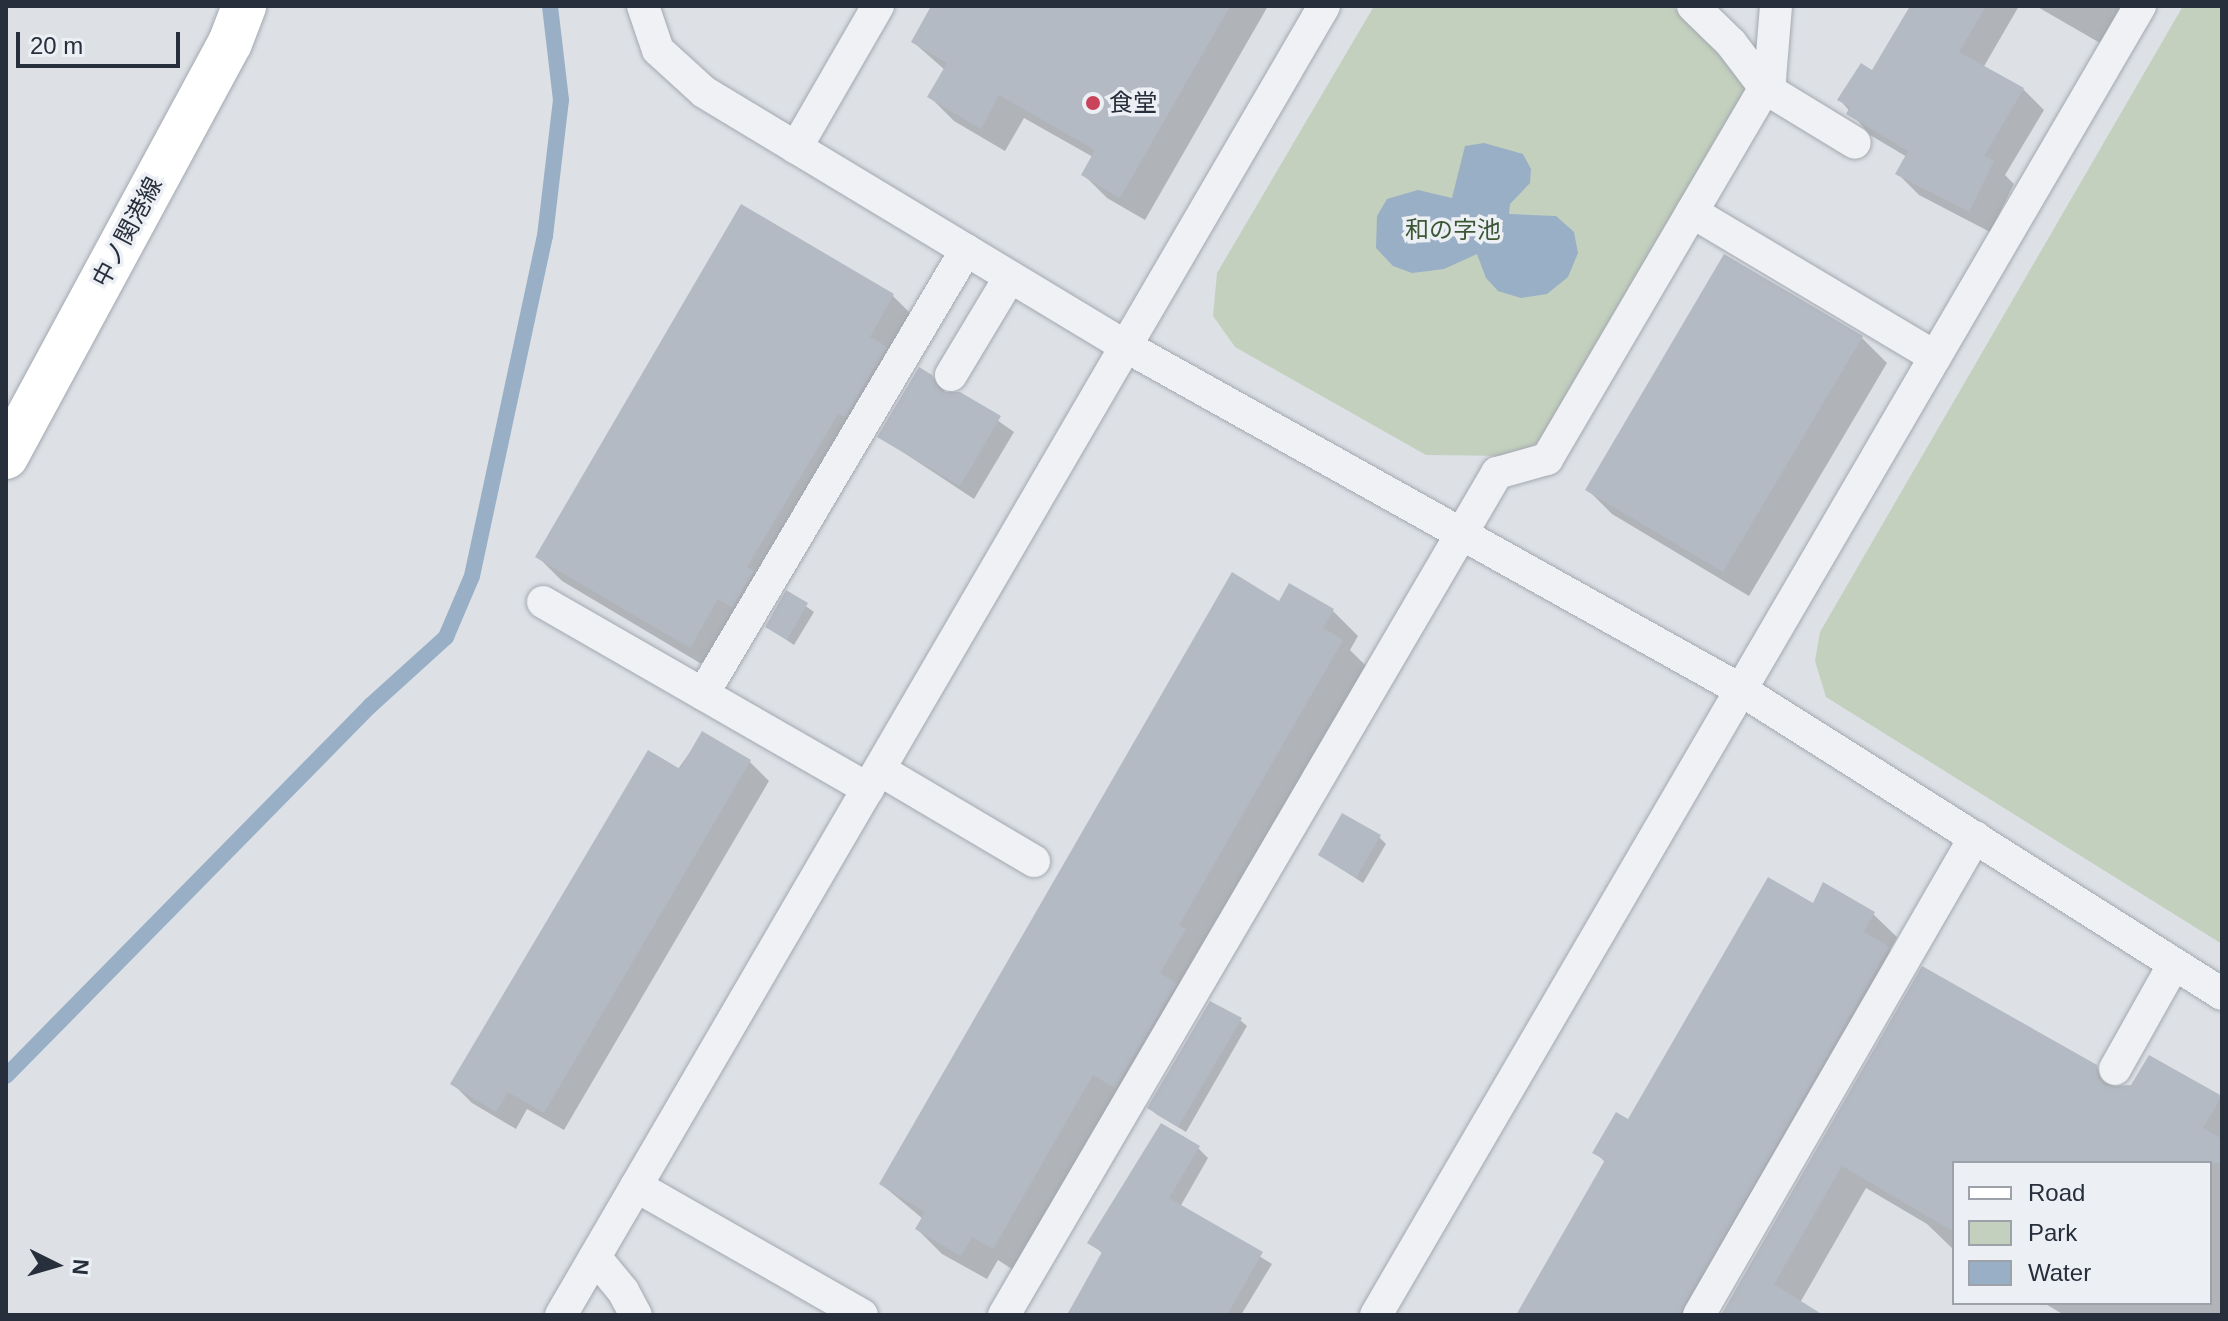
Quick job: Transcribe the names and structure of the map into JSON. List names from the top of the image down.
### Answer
{
  "streets": {
    "main road": ["中ノ関港線"]
  },
  "parks": ["和の字池"],
  "places": ["食堂"],
  "legend": ["Road", "Park", "Water"],
  "scale_bar": "20 m",
  "north": "right"
}
